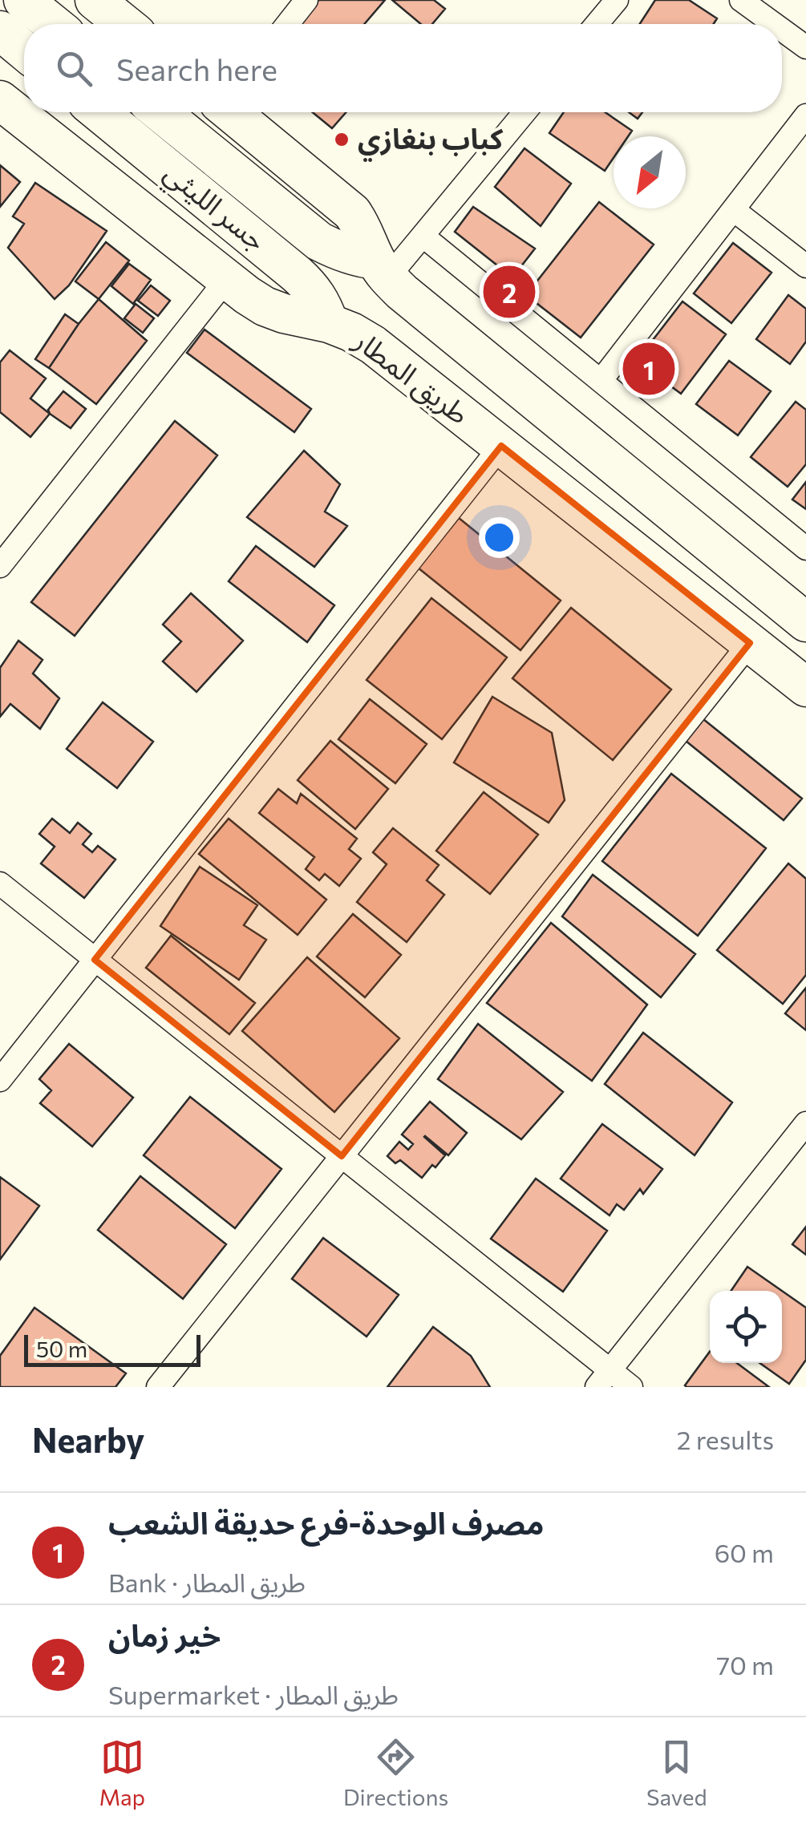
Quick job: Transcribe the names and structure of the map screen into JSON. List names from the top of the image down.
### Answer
{
  "streets": {
    "highway": ["جسر الليثي", "طريق المطار"]
  },
  "crossings": [
    ["جسر الليثي", "طريق المطار"]
  ],
  "places": ["كباب بنغازي"],
  "scale_bar": "50 m",
  "north": "bottom left",
  "page": {
    "search": "Search here",
    "pins": ["2", "1"],
    "scale": "50 m",
    "heading": ["Nearby", "2 results"],
    "list": [
      {
        "mark": "1",
        "name": "مصرف الوحدة-فرع حديقة الشعب",
        "note": "Bank · طريق المطار",
        "value": "60 m"
      },
      {
        "mark": "2",
        "name": "خير زمان",
        "note": "Supermarket · طريق المطار",
        "value": "70 m"
      }
    ],
    "nav": ["Map", "Directions", "Saved"]
  }
}
